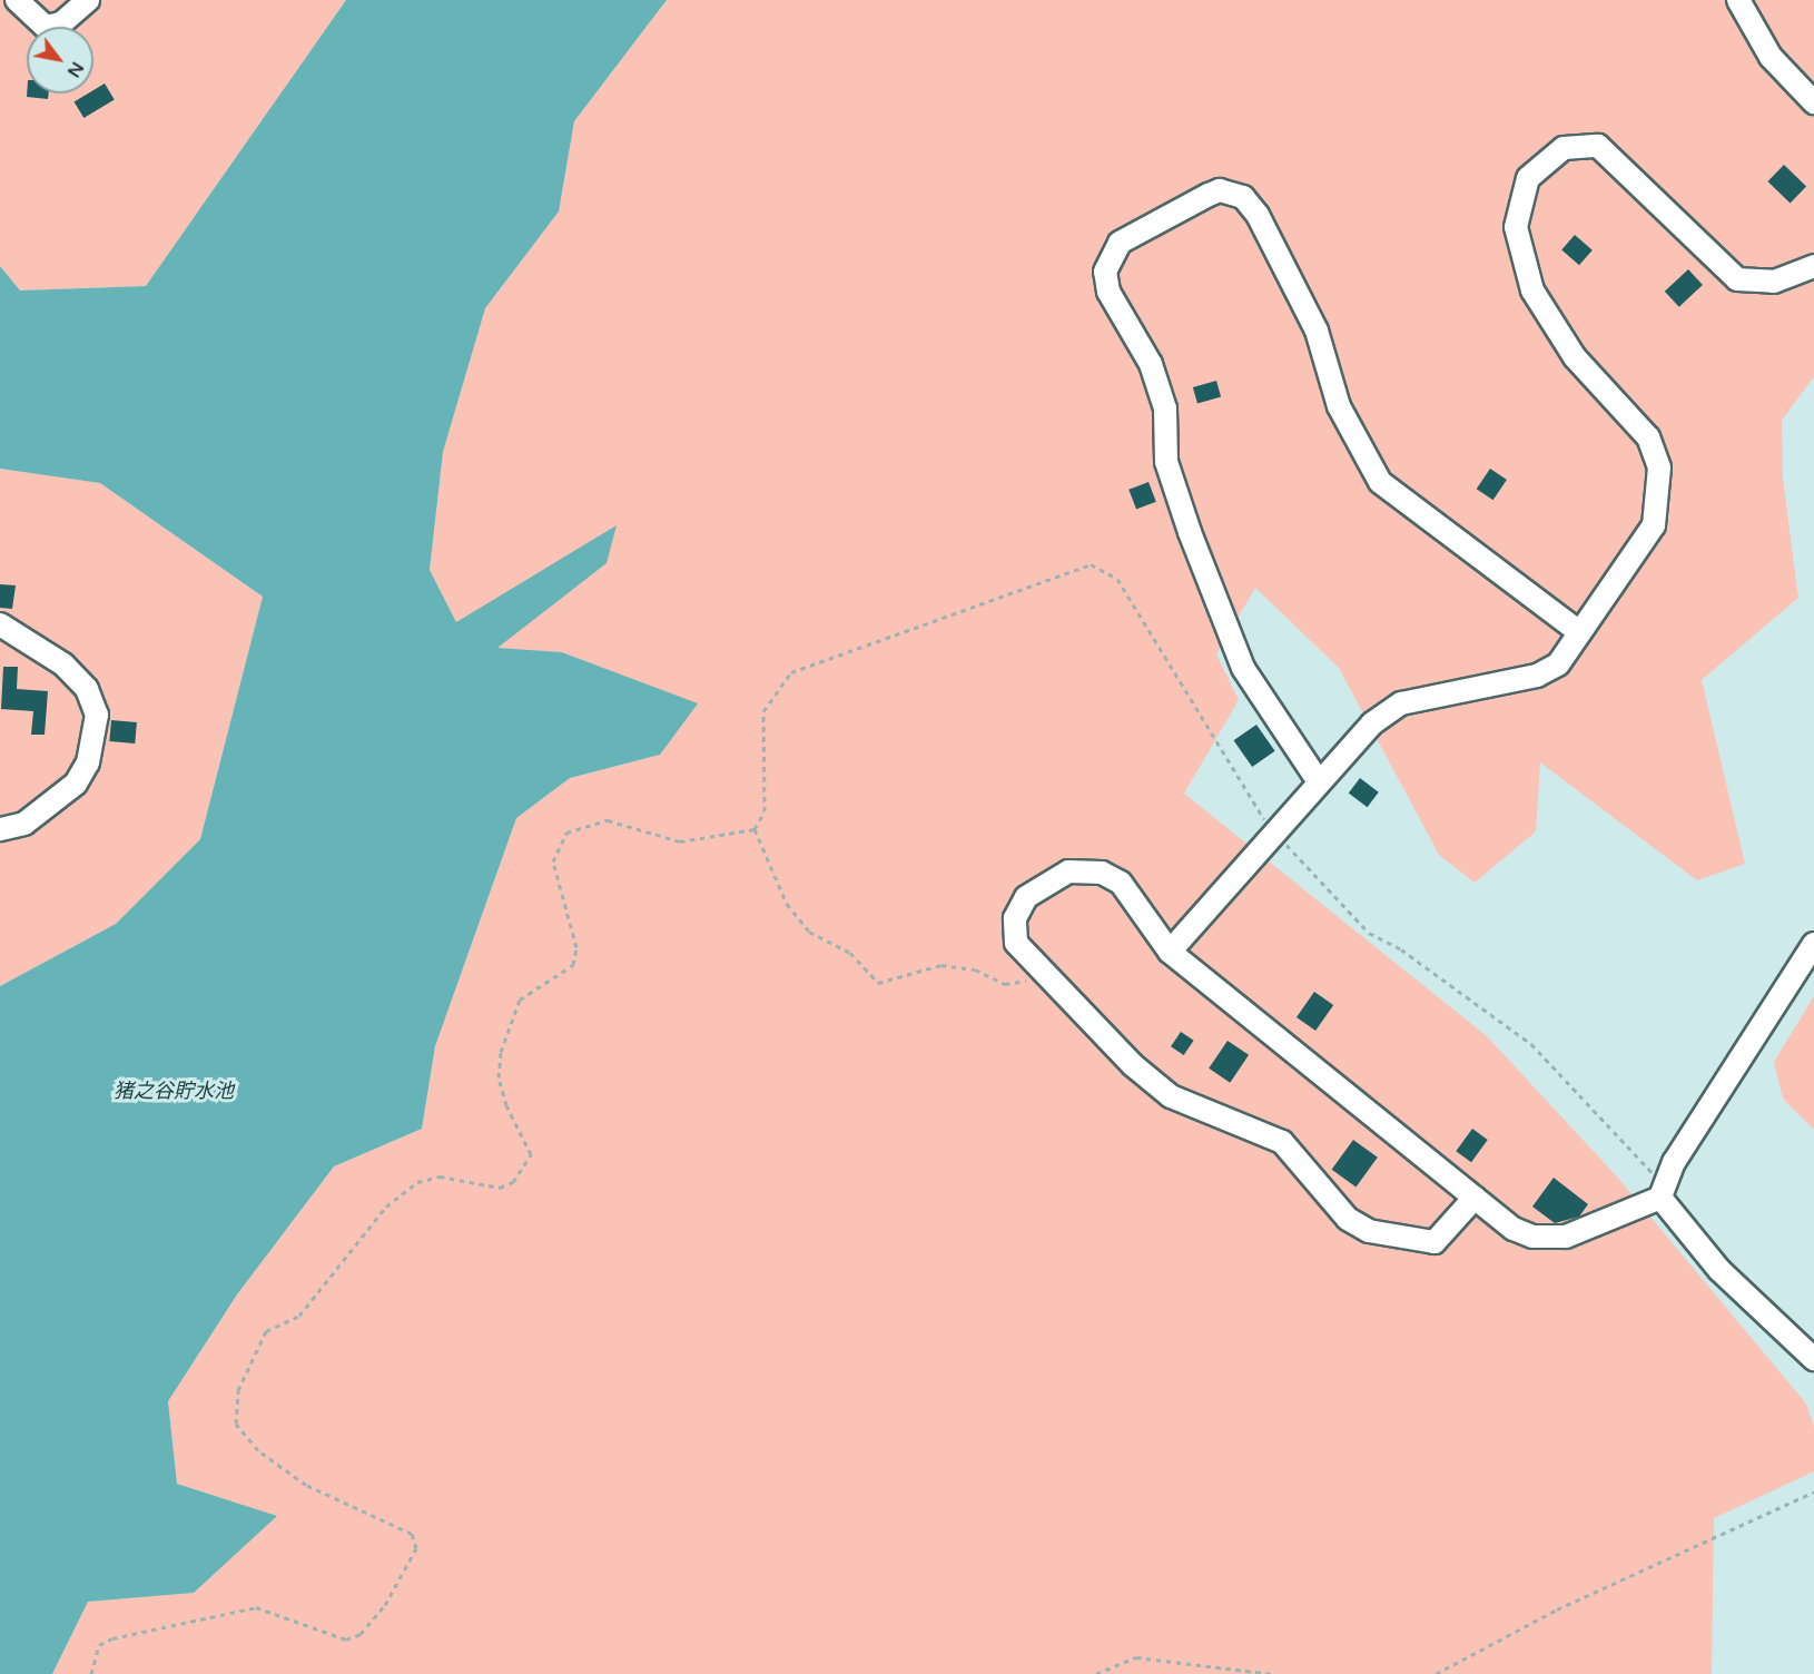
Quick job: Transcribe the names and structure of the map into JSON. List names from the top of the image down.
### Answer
{
  "water": ["猪之谷貯水池"],
  "north": "bottom right"
}
